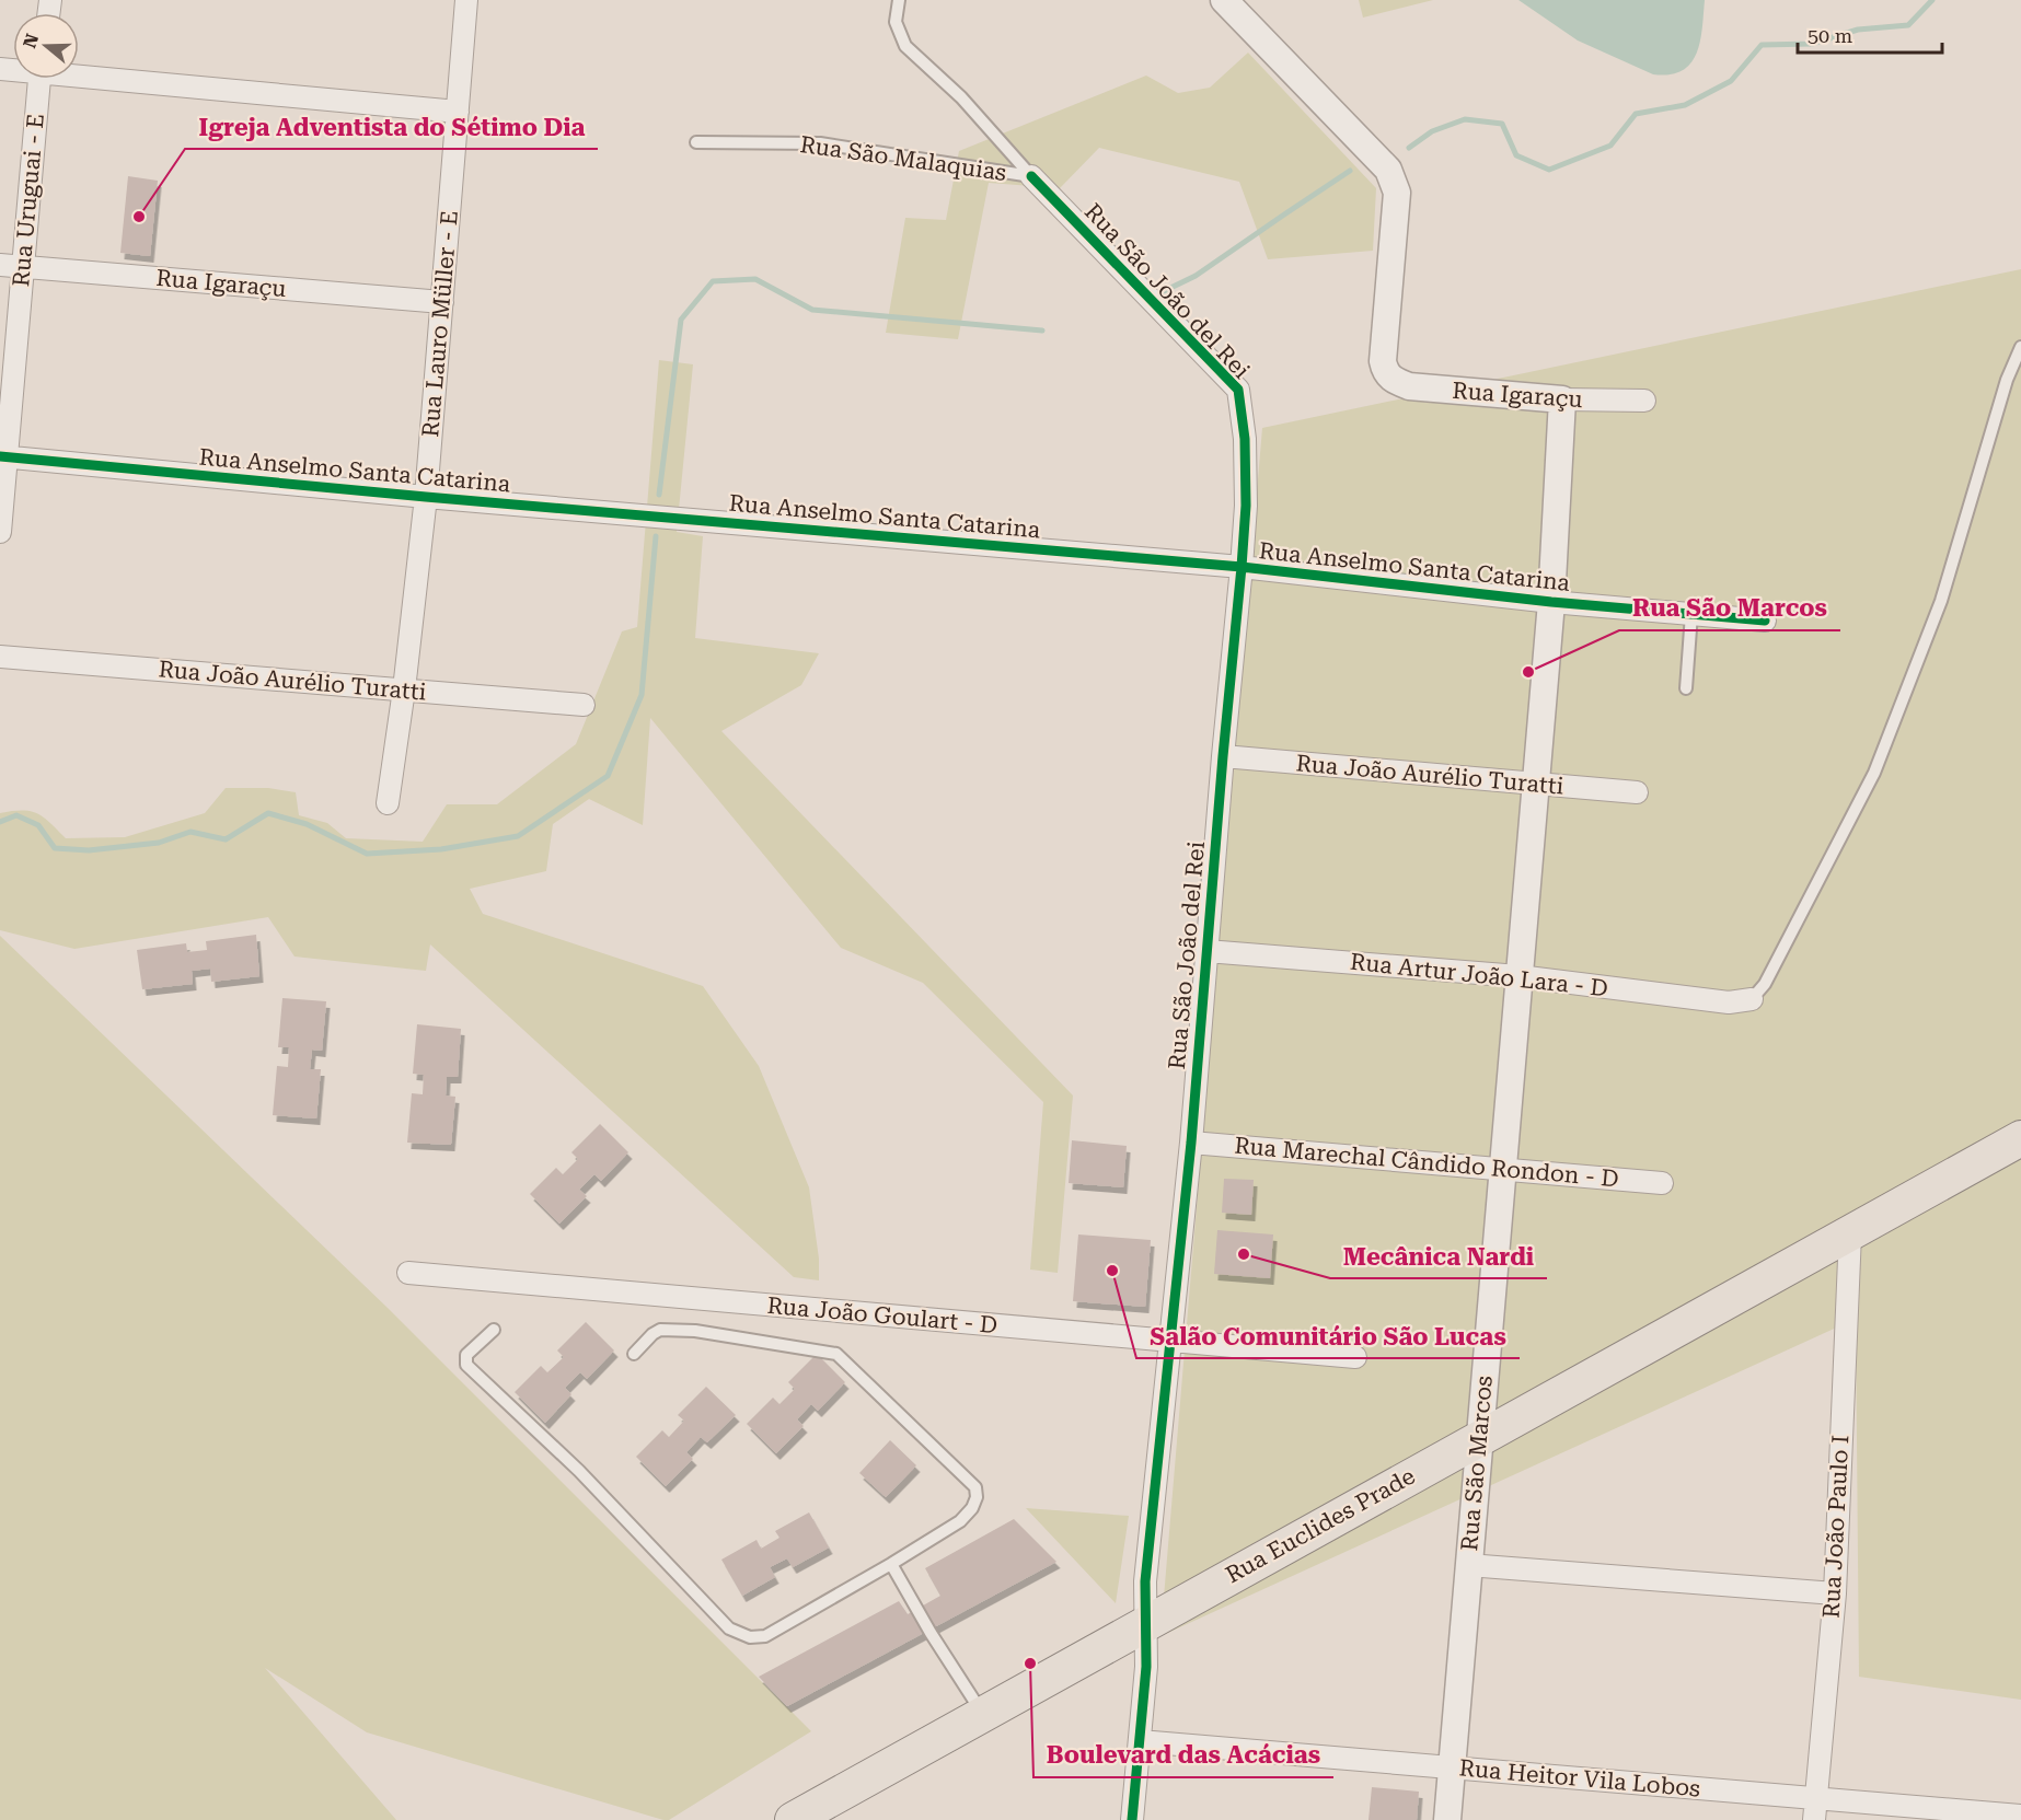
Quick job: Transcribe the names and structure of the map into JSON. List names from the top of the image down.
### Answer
{
  "streets": {
    "main road": ["Rua Euclides Prade"],
    "street": [
      "Rua Uruguai - E",
      "Rua Igaraçu",
      "Rua São João del Rei",
      "Rua Lauro Müller - E",
      "Rua Anselmo Santa Catarina",
      "Rua João Aurélio Turatti",
      "Rua Artur João Lara - D",
      "Rua Marechal Cândido Rondon - D",
      "Rua João Goulart - D",
      "Rua São Marcos",
      "Rua João Paulo I",
      "Rua Heitor Vila Lobos"
    ],
    "lane": ["Rua São Malaquias"]
  },
  "crossings": [
    ["Rua São Malaquias", "Rua São João del Rei"],
    ["Rua Uruguai - E", "Rua Igaraçu"],
    ["Rua Uruguai - E", "Rua Anselmo Santa Catarina"],
    ["Rua Igaraçu", "Rua Lauro Müller - E"],
    ["Rua Igaraçu", "Rua São Marcos"],
    ["Rua São João del Rei", "Rua Anselmo Santa Catarina"],
    ["Rua São João del Rei", "Rua João Aurélio Turatti"],
    ["Rua São João del Rei", "Rua Artur João Lara - D"],
    ["Rua São João del Rei", "Rua Marechal Cândido Rondon - D"],
    ["Rua São João del Rei", "Rua João Goulart - D"],
    ["Rua São João del Rei", "Rua Euclides Prade"],
    ["Rua São João del Rei", "Rua Heitor Vila Lobos"],
    ["Rua Lauro Müller - E", "Rua Anselmo Santa Catarina"],
    ["Rua Lauro Müller - E", "Rua João Aurélio Turatti"],
    ["Rua Anselmo Santa Catarina", "Rua São Marcos"],
    ["Rua João Aurélio Turatti", "Rua São Marcos"],
    ["Rua Artur João Lara - D", "Rua São Marcos"],
    ["Rua Marechal Cândido Rondon - D", "Rua São Marcos"],
    ["Rua São Marcos", "Rua Euclides Prade"],
    ["Rua São Marcos", "Rua Heitor Vila Lobos"],
    ["Rua Euclides Prade", "Rua João Paulo I"],
    ["Rua João Paulo I", "Rua Heitor Vila Lobos"]
  ],
  "places": [
    "Igreja Adventista do Sétimo Dia",
    "Rua São Marcos",
    "Mecânica Nardi",
    "Salão Comunitário São Lucas",
    "Boulevard das Acácias"
  ],
  "scale_bar": "50 m",
  "north": "left"
}
